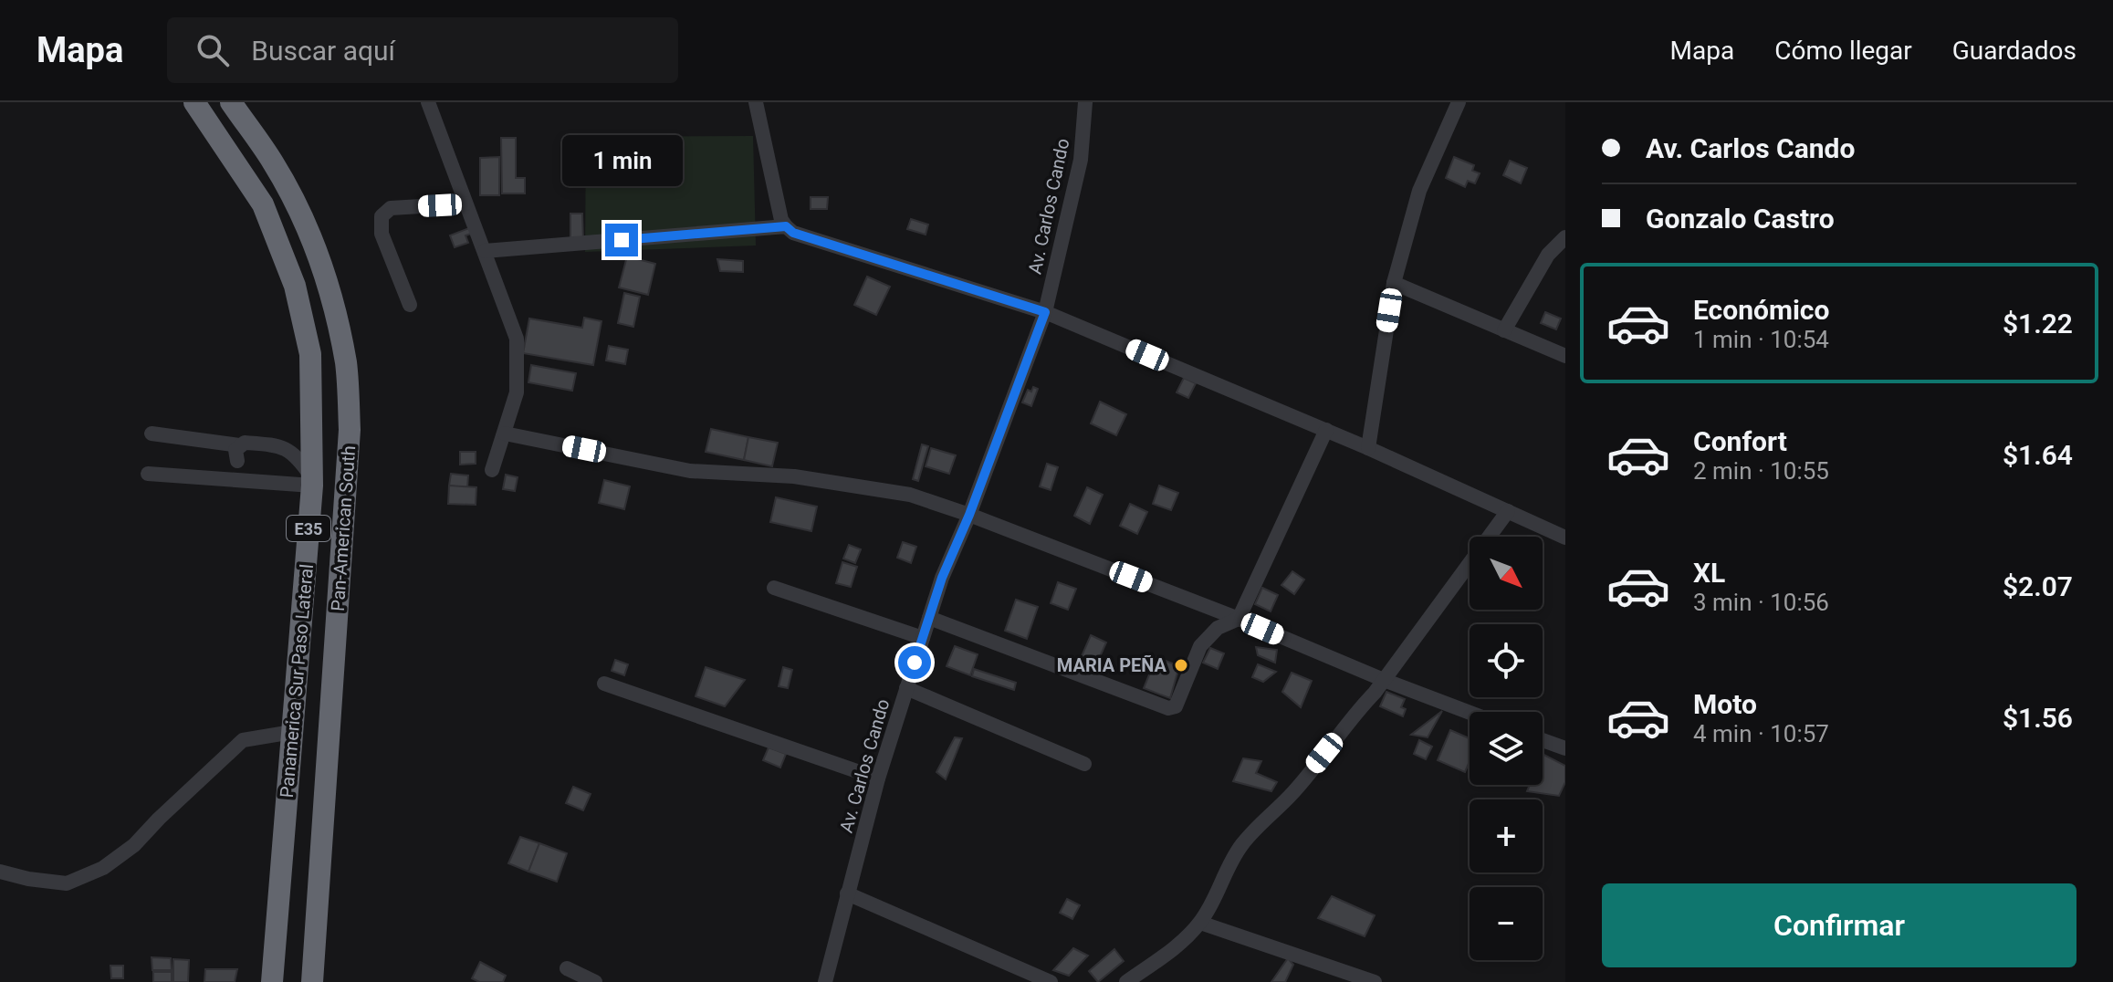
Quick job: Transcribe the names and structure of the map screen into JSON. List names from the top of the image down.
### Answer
{
  "streets": {
    "highway": ["E35", "Pan-American South", "Panamerica Sur Paso Lateral"],
    "street": ["Av. Carlos Cando"]
  },
  "places": ["MARIA PEÑA"],
  "north": "bottom right",
  "page": {
    "header": "Mapa",
    "search": "Buscar aquí",
    "nav": ["Mapa", "Cómo llegar", "Guardados"],
    "banner": ["Av. Carlos Cando", "Gonzalo Castro"],
    "bubble": "1 min",
    "list": [
      {
        "name": "Económico",
        "note": "1 min · 10:54",
        "value": "$1.22"
      },
      {
        "name": "Confort",
        "note": "2 min · 10:55",
        "value": "$1.64"
      },
      {
        "name": "XL",
        "note": "3 min · 10:56",
        "value": "$2.07"
      },
      {
        "name": "Moto",
        "note": "4 min · 10:57",
        "value": "$1.56"
      }
    ],
    "map_buttons": ["+", "−"],
    "buttons": "Confirmar"
  }
}
